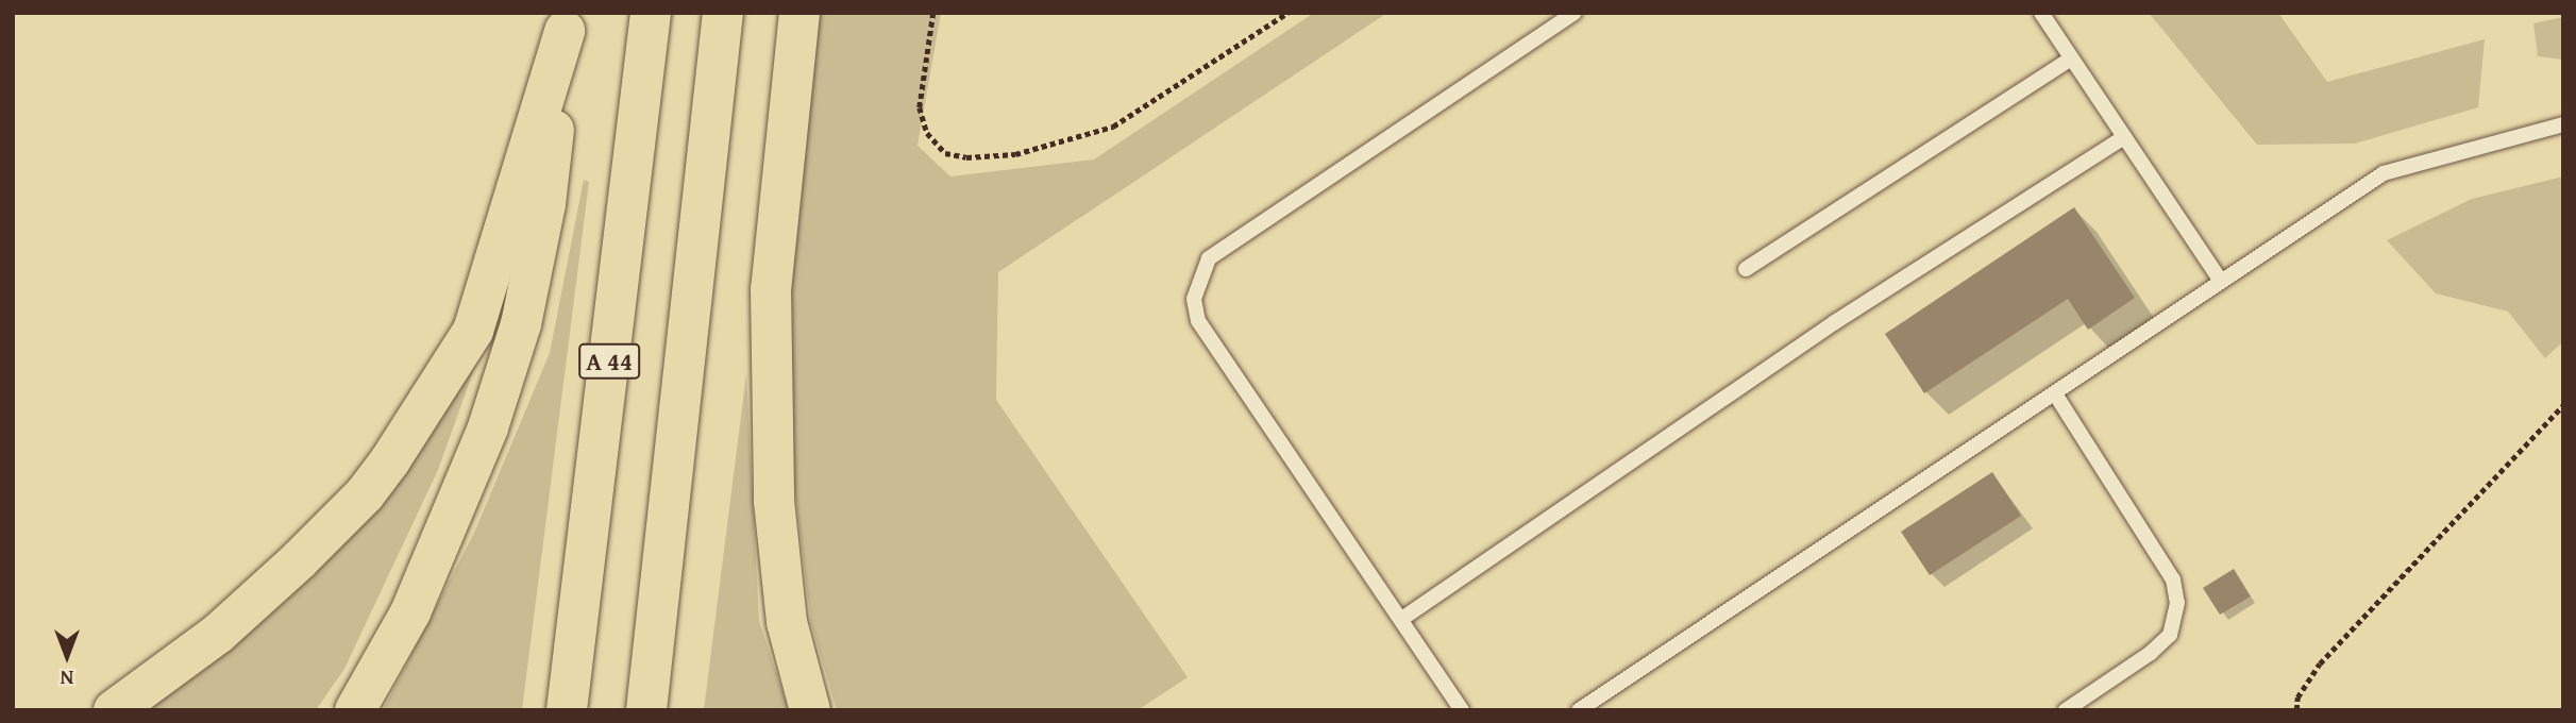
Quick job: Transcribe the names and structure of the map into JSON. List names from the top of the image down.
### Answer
{
  "streets": {
    "highway": ["A 44"]
  },
  "north": "bottom"
}
